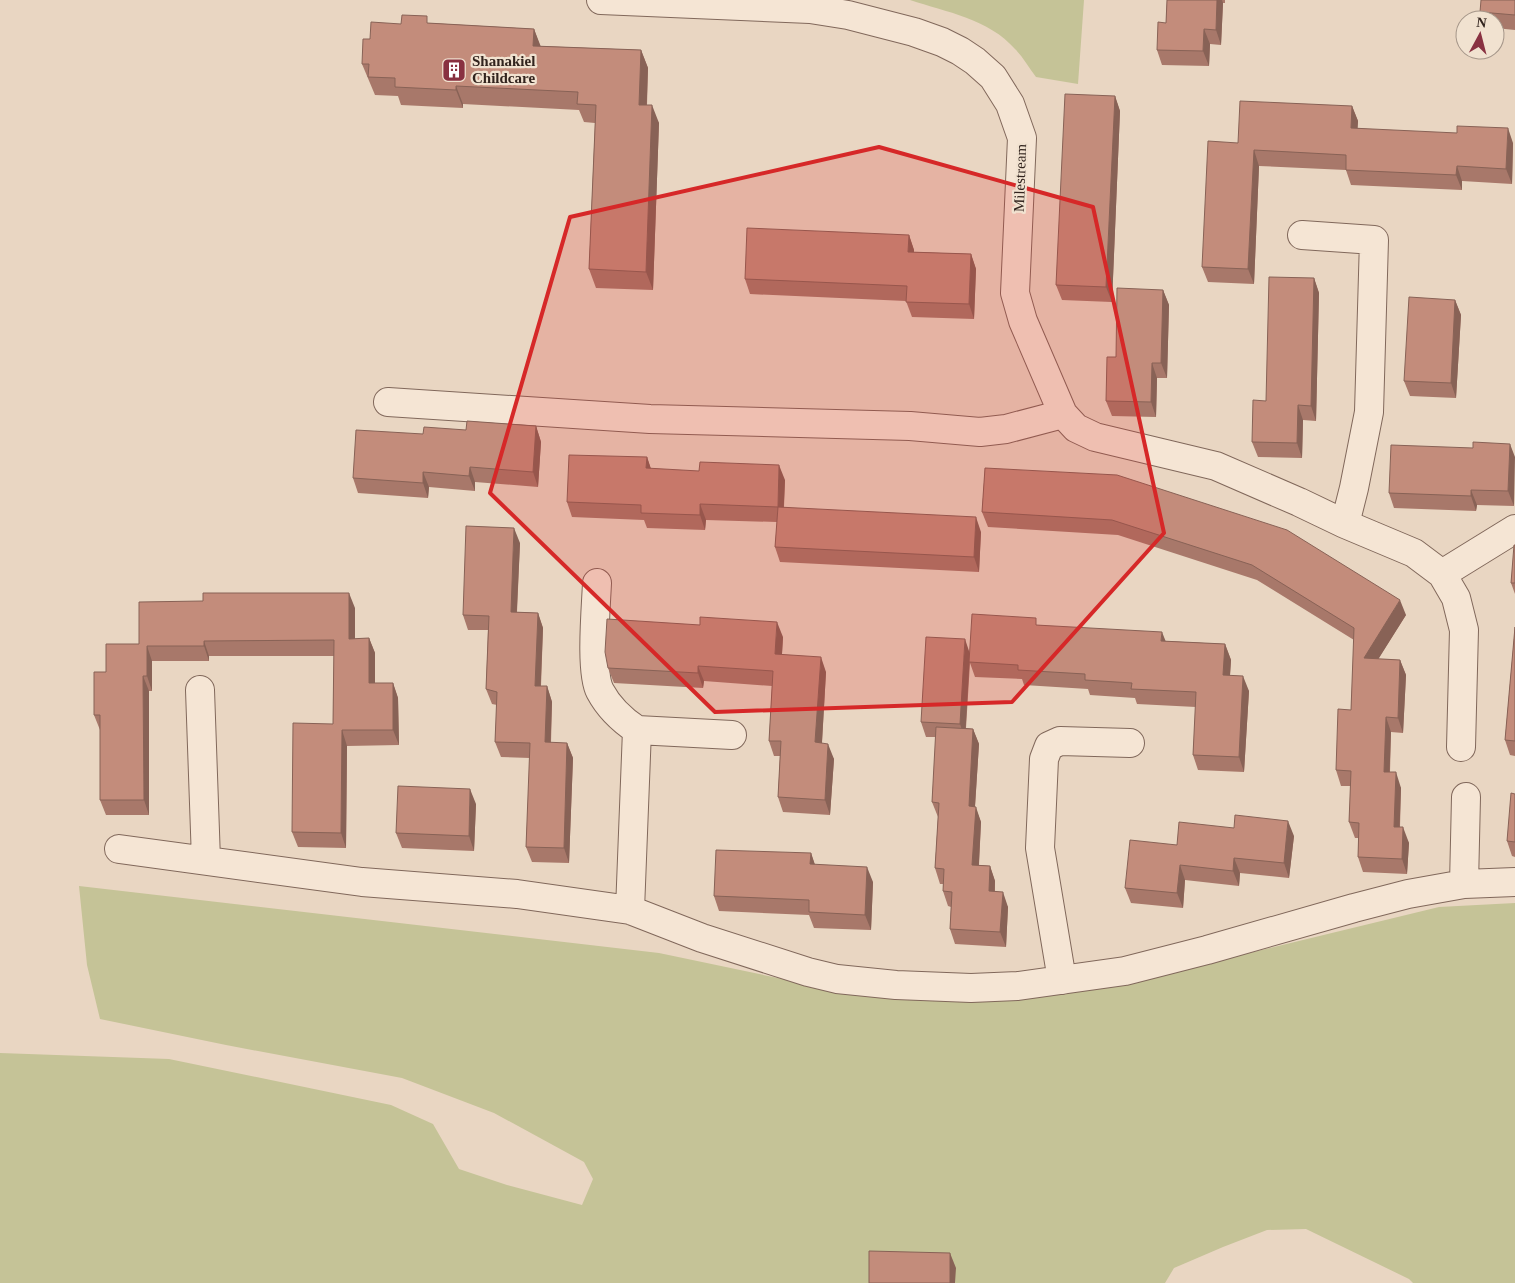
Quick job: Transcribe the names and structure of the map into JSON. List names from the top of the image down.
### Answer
{
  "streets": {
    "street": ["Milestream"]
  },
  "places": {
    "building": ["Shanakiel Childcare"]
  },
  "north": "top"
}
